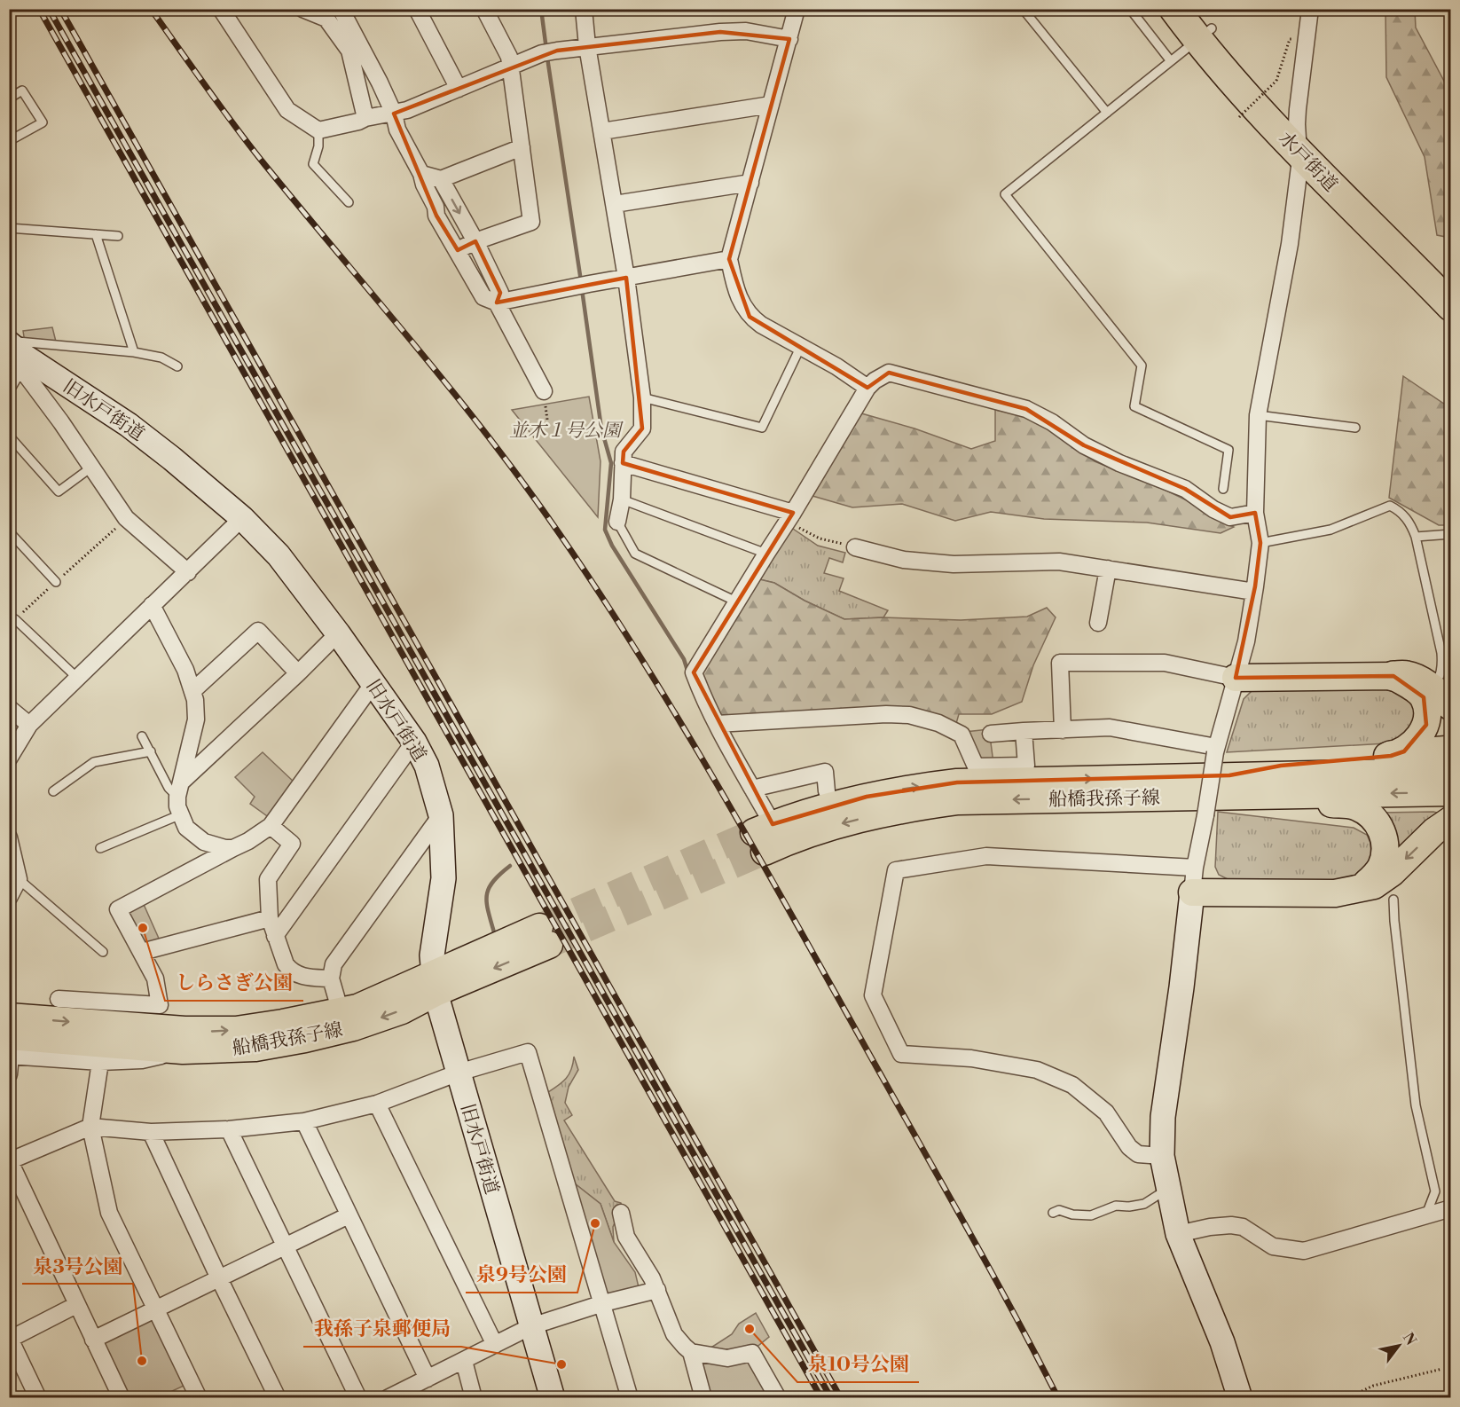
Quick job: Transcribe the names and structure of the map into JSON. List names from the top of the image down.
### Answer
{
  "streets": {
    "highway": ["水戸街道"],
    "main road": ["船橋我孫子線"],
    "street": ["旧水戸街道"]
  },
  "crossings": [
    ["旧水戸街道", "船橋我孫子線"]
  ],
  "parks": ["並木１号公園"],
  "places": [
    "しらさぎ公園",
    "泉9号公園",
    "泉10号公園",
    "泉3号公園",
    "我孫子泉郵便局"
  ],
  "north": "top right"
}
